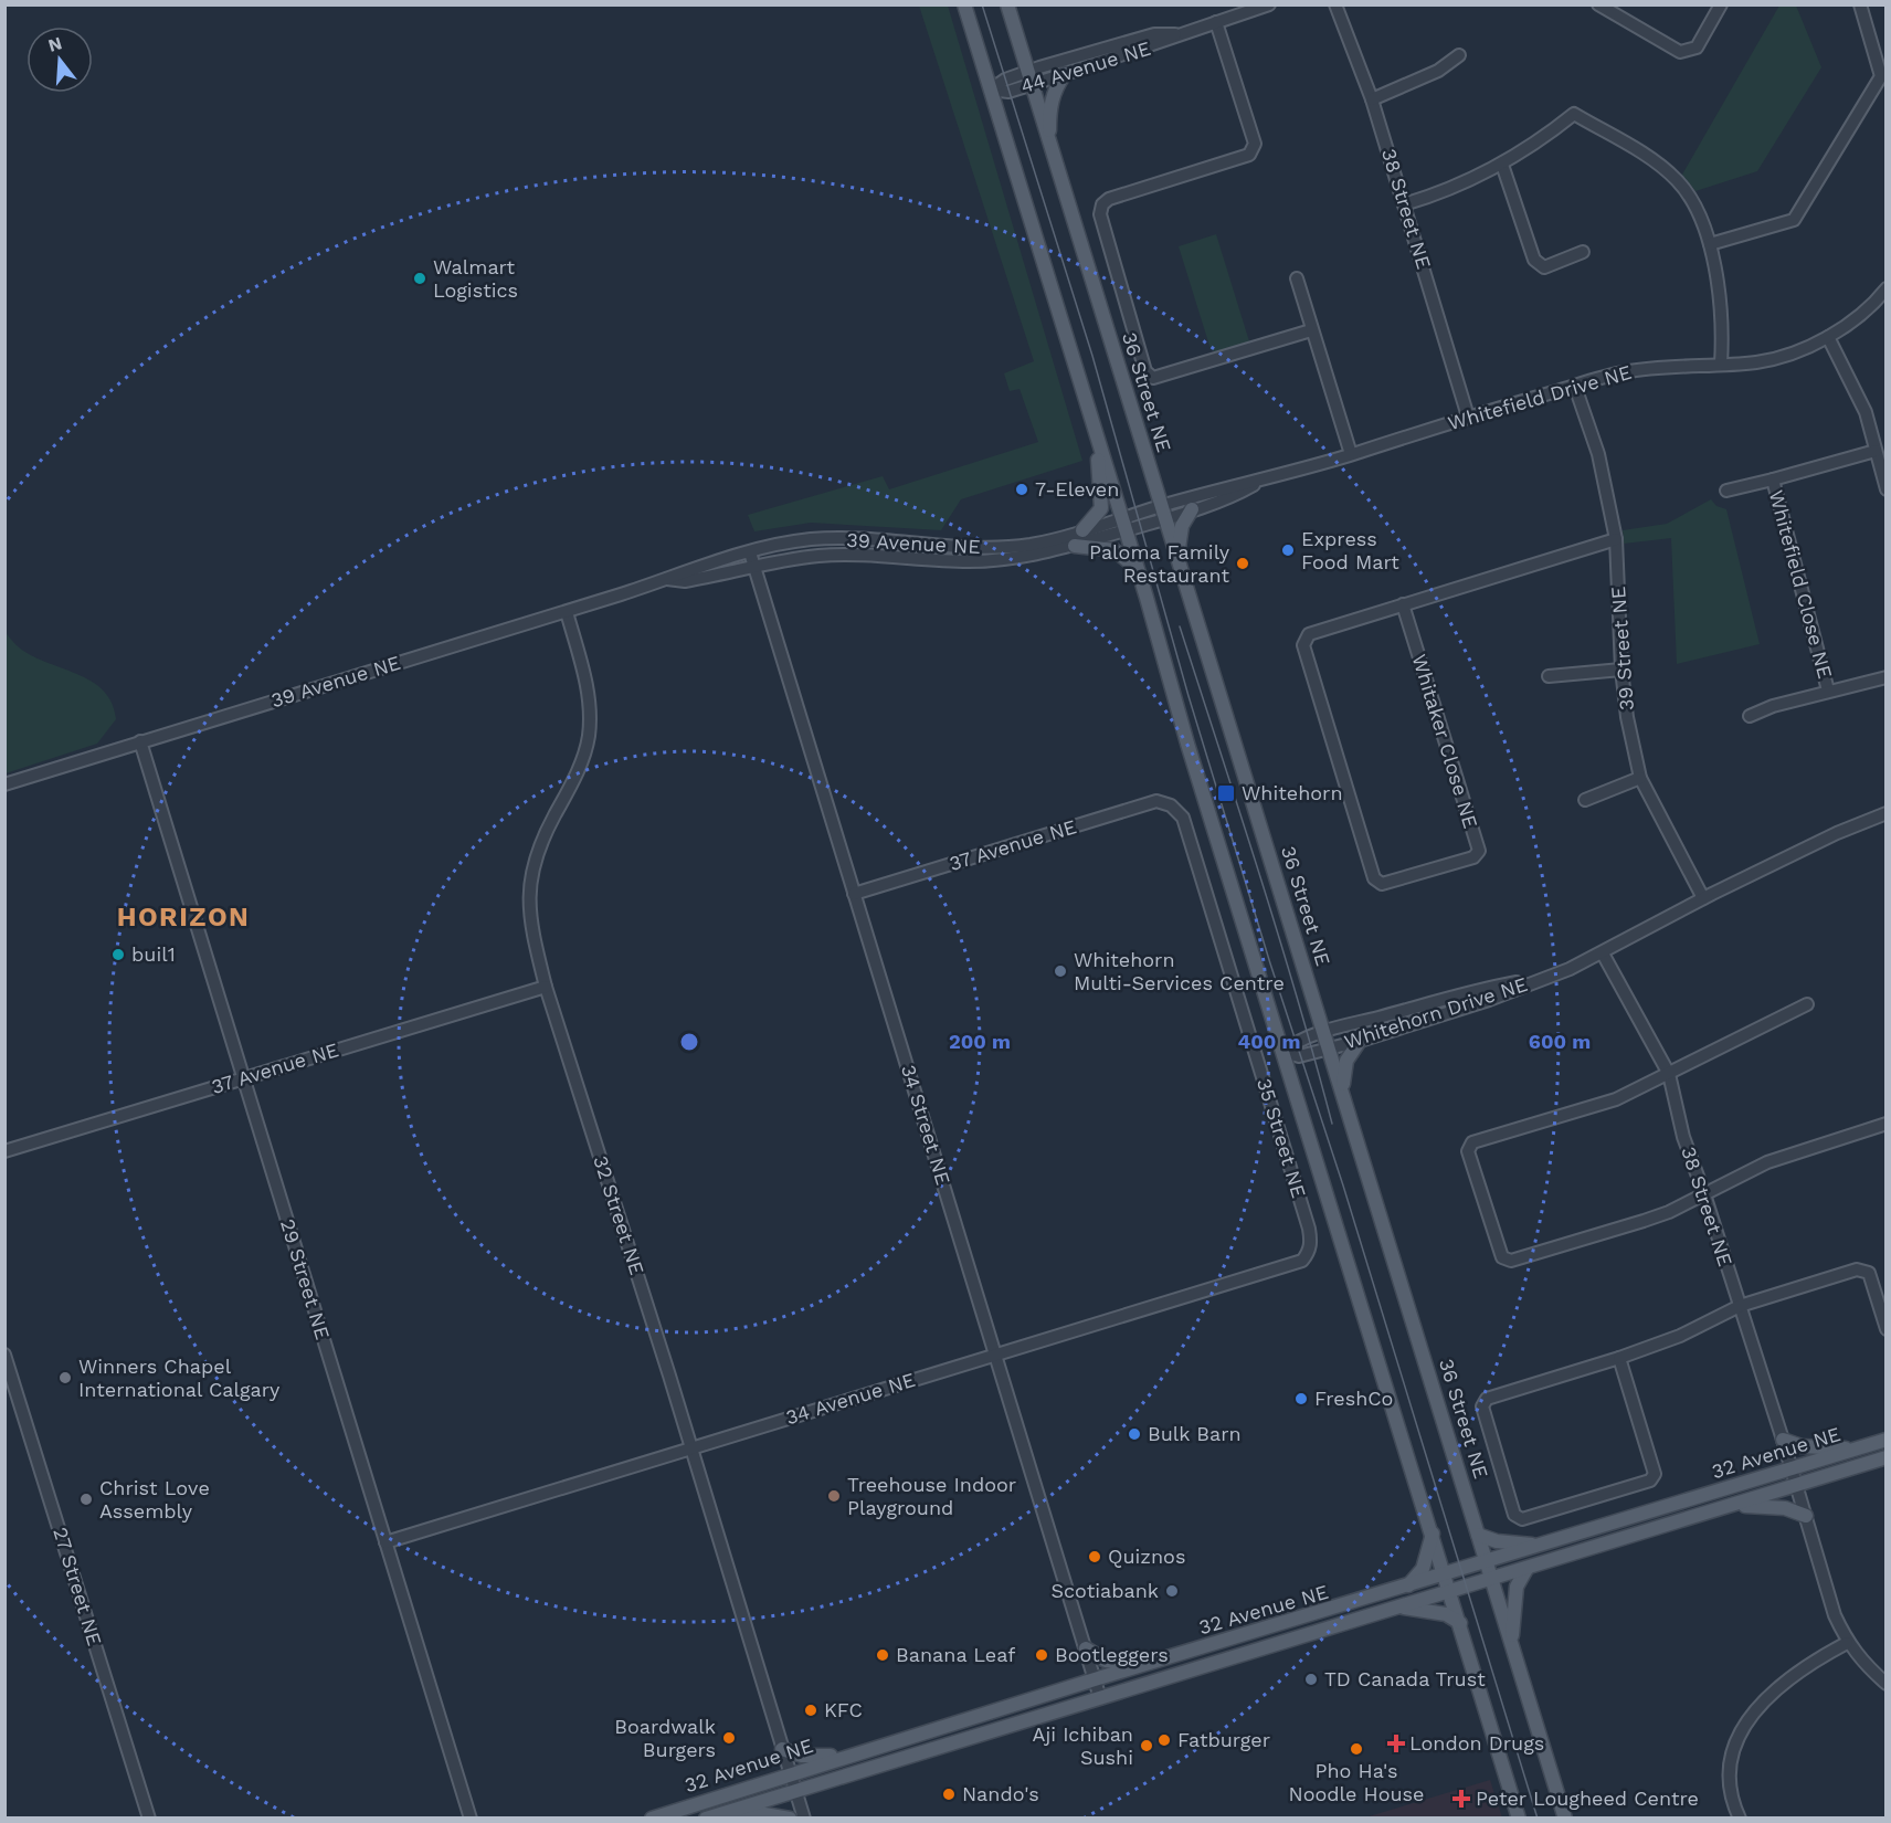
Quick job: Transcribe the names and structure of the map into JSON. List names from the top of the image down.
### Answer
{
  "streets": {
    "main road": ["36 Street NE", "32 Avenue NE"],
    "street": [
      "44 Avenue NE",
      "38 Street NE",
      "Whitefield Drive NE",
      "39 Avenue NE",
      "Whitefield Close NE",
      "39 Street NE",
      "Whitaker Close NE",
      "37 Avenue NE",
      "Whitehorn Drive NE",
      "34 Street NE",
      "35 Street NE",
      "32 Street NE",
      "29 Street NE",
      "34 Avenue NE",
      "27 Street NE"
    ]
  },
  "crossings": [
    ["44 Avenue NE", "36 Street NE"],
    ["38 Street NE", "Whitefield Drive NE"],
    ["38 Street NE", "Whitehorn Drive NE"],
    ["38 Street NE", "32 Avenue NE"],
    ["36 Street NE", "Whitefield Drive NE"],
    ["36 Street NE", "39 Avenue NE"],
    ["36 Street NE", "Whitehorn Drive NE"],
    ["36 Street NE", "32 Avenue NE"],
    ["Whitefield Drive NE", "39 Avenue NE"],
    ["Whitefield Drive NE", "39 Street NE"],
    ["39 Avenue NE", "34 Street NE"],
    ["39 Avenue NE", "32 Street NE"],
    ["39 Avenue NE", "29 Street NE"],
    ["39 Street NE", "Whitaker Close NE"],
    ["39 Street NE", "Whitehorn Drive NE"],
    ["37 Avenue NE", "34 Street NE"],
    ["37 Avenue NE", "35 Street NE"],
    ["37 Avenue NE", "32 Street NE"],
    ["37 Avenue NE", "29 Street NE"],
    ["34 Street NE", "34 Avenue NE"],
    ["34 Street NE", "32 Avenue NE"],
    ["35 Street NE", "34 Avenue NE"],
    ["32 Street NE", "34 Avenue NE"],
    ["32 Street NE", "32 Avenue NE"],
    ["29 Street NE", "34 Avenue NE"]
  ],
  "districts": ["HORIZON"],
  "places": {
    "other": [
      "Walmart Logistics",
      "7-Eleven",
      "Express Food Mart",
      "Paloma Family Restaurant",
      "buil1",
      "Whitehorn Multi-Services Centre",
      "Winners Chapel International Calgary",
      "FreshCo",
      "Bulk Barn",
      "Treehouse Indoor Playground",
      "Christ Love Assembly",
      "Quiznos",
      "Scotiabank",
      "Banana Leaf",
      "Bootleggers",
      "TD Canada Trust",
      "KFC",
      "Boardwalk Burgers",
      "Fatburger",
      "Aji Ichiban Sushi",
      "Pho Ha's Noodle House",
      "Nando's"
    ],
    "transit": ["Whitehorn"],
    "health": ["London Drugs", "Peter Lougheed Centre"]
  },
  "north": "top",
  "rings": ["200 m", "400 m", "600 m"]
}
